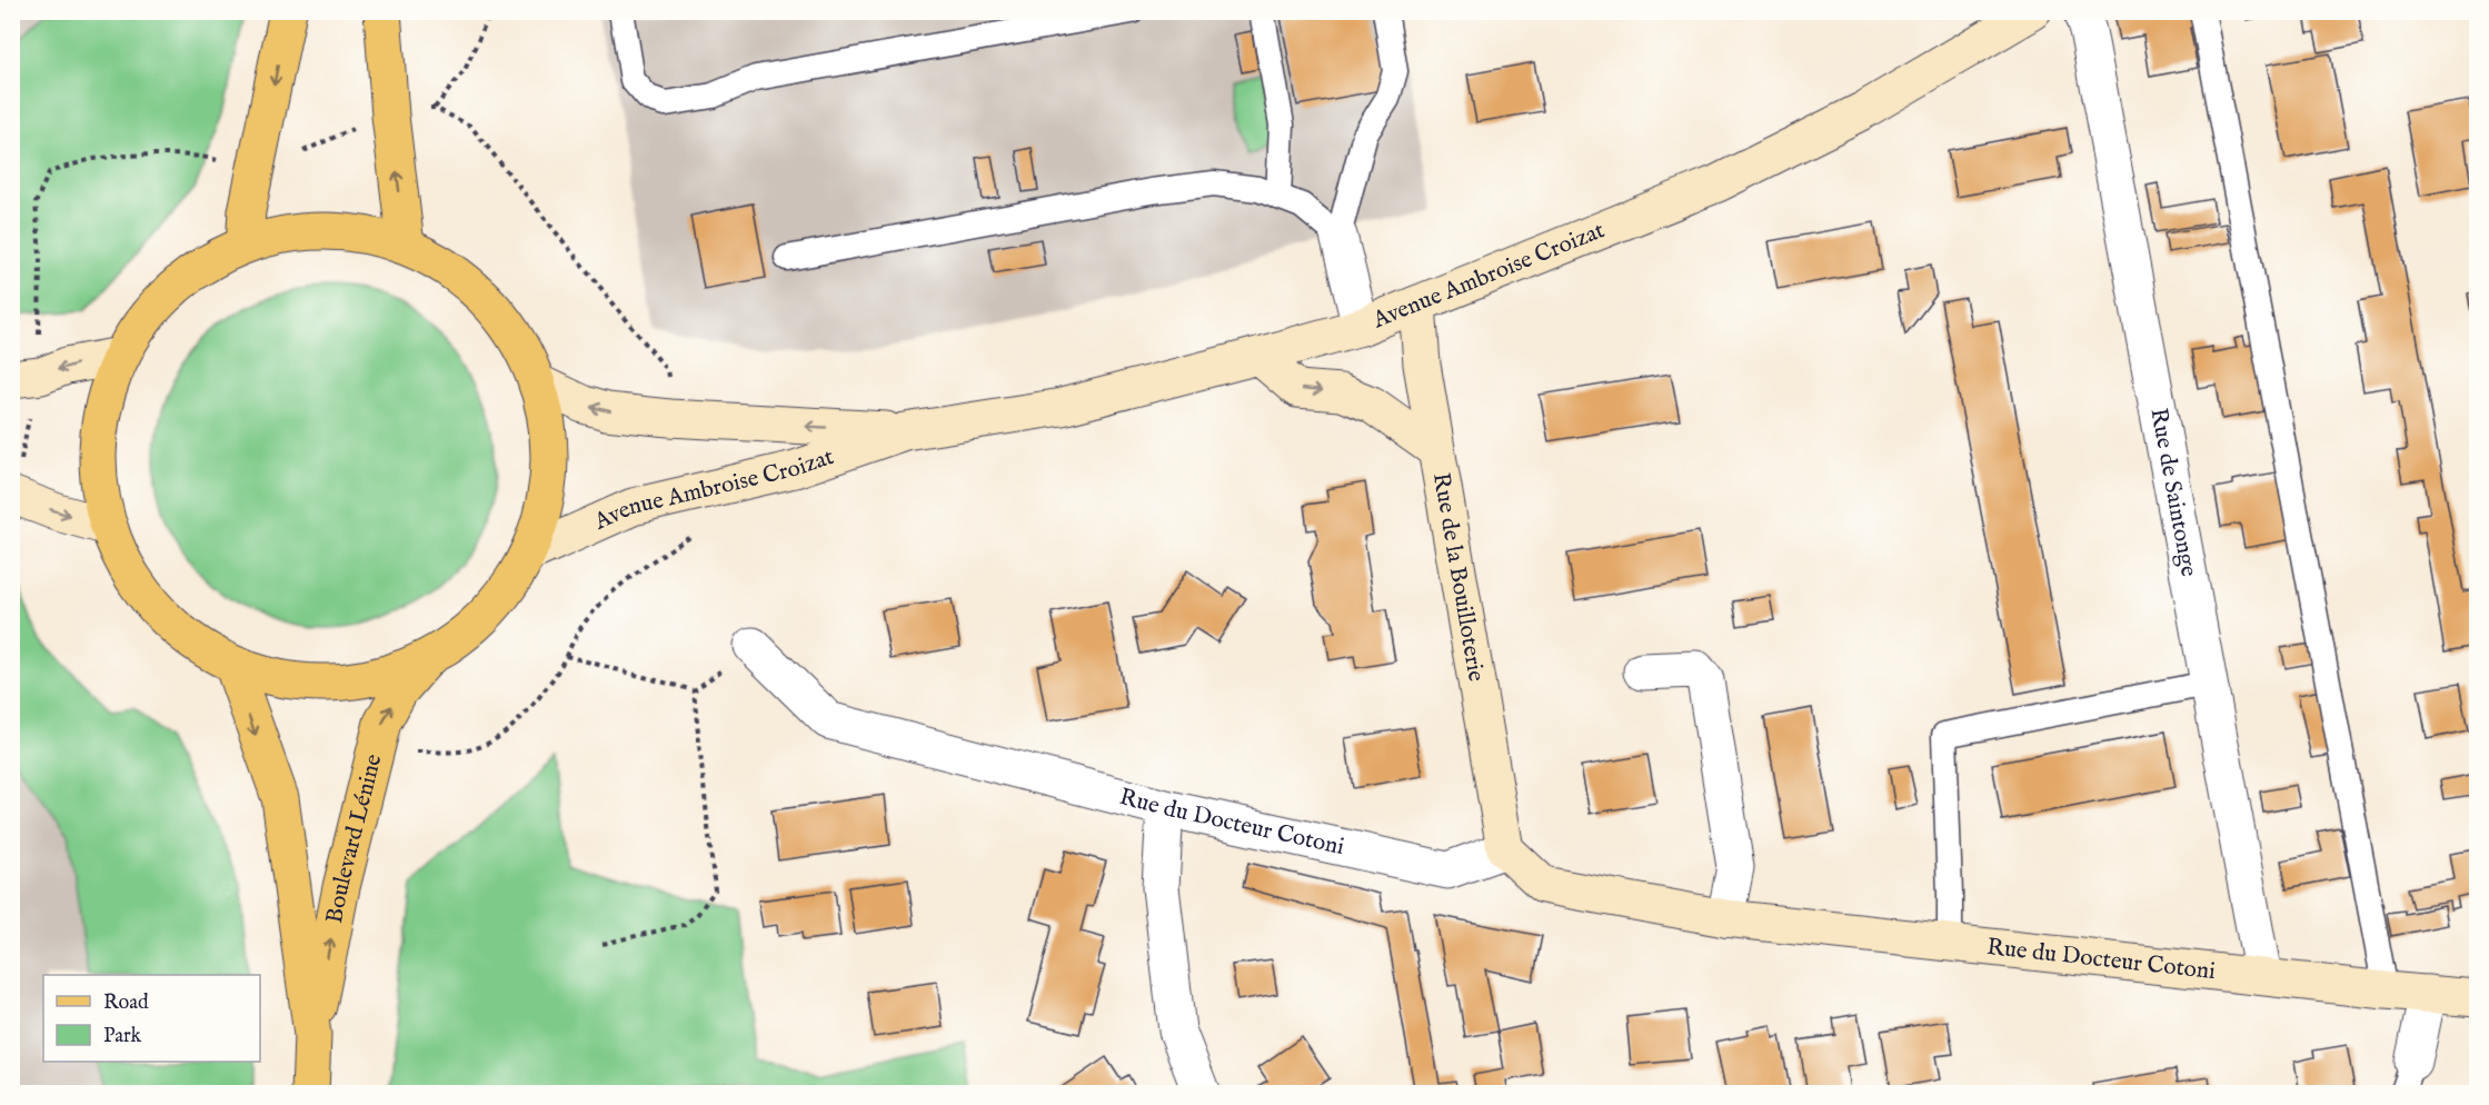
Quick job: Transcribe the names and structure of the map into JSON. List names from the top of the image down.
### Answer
{
  "streets": {
    "main road": [
      "Avenue Ambroise Croizat",
      "Rue de la Bouilloterie",
      "Rue du Docteur Cotoni",
      "Boulevard Lénine"
    ],
    "street": ["Rue de Saintonge"]
  },
  "crossings": [
    ["Avenue Ambroise Croizat", "Rue de la Bouilloterie"],
    ["Rue de Saintonge", "Rue du Docteur Cotoni"],
    ["Rue de la Bouilloterie", "Rue du Docteur Cotoni"]
  ],
  "legend": ["Road", "Park"]
}
